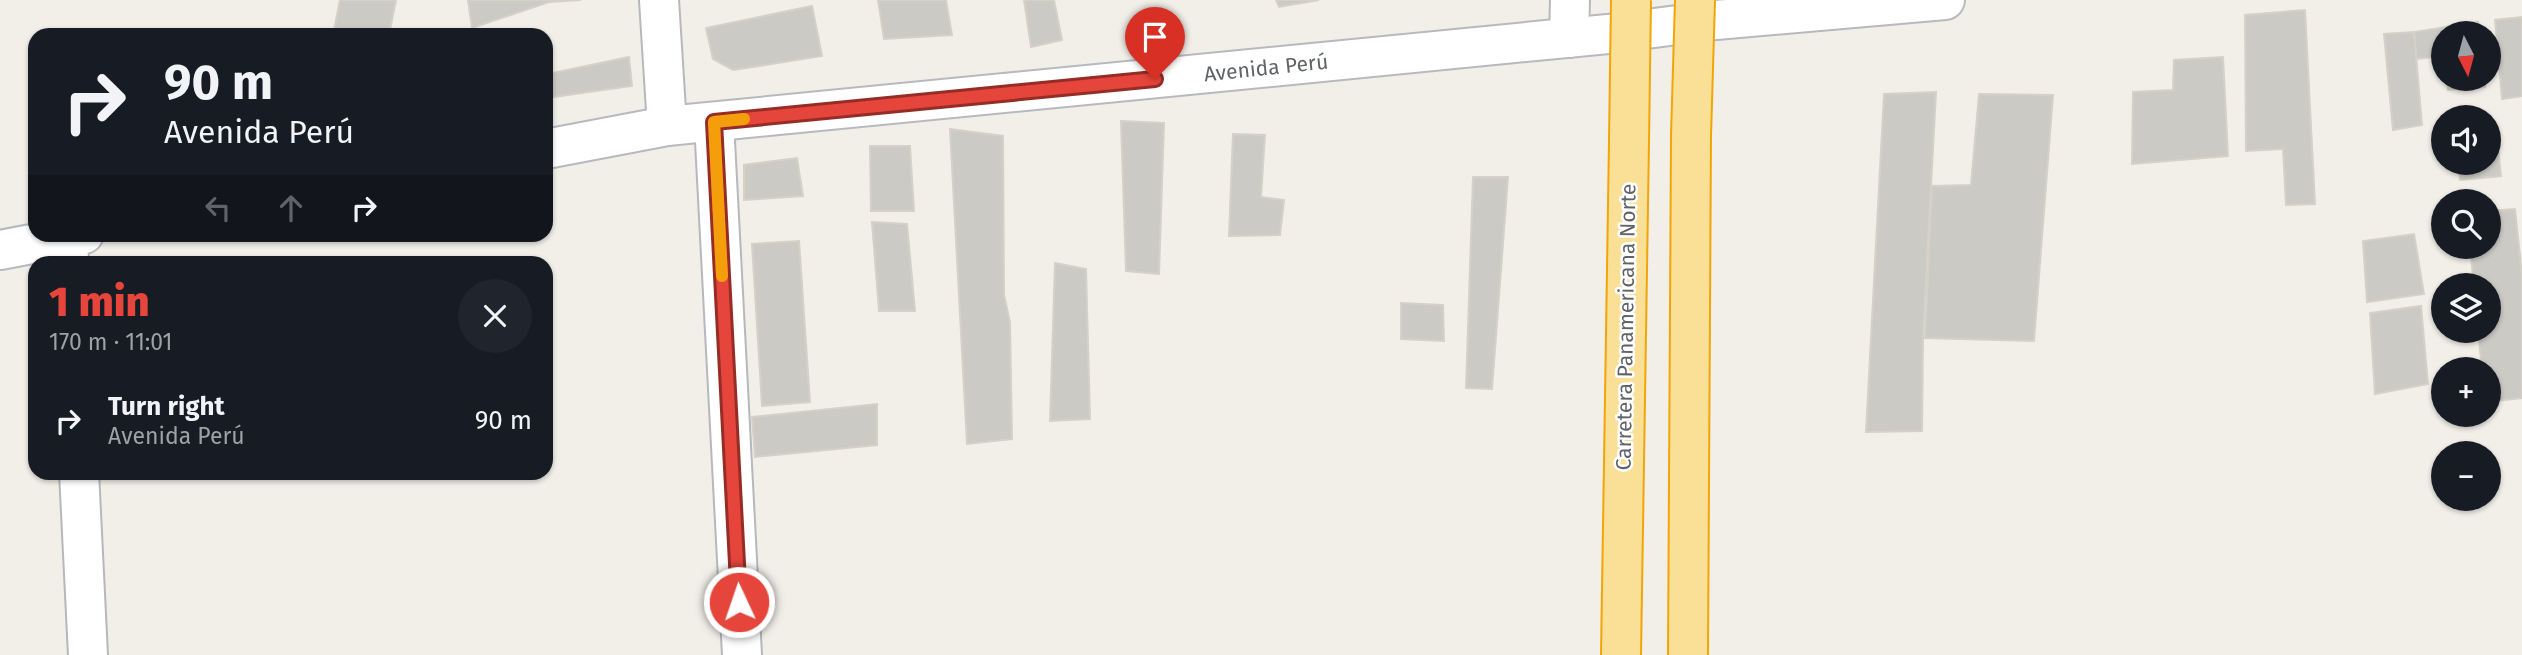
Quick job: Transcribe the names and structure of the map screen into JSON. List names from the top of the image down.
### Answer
{
  "streets": {
    "highway": ["Carretera Panamericana Norte"],
    "main road": ["Avenida Perú"]
  },
  "north": "bottom",
  "page": {
    "map_buttons": ["+", "−"],
    "turn": ["90 m", "Avenida Perú"],
    "heading": ["1 min", "170 m · 11:01"],
    "list": [
      {
        "name": "Turn right",
        "note": "Avenida Perú",
        "value": "90 m"
      }
    ]
  }
}
